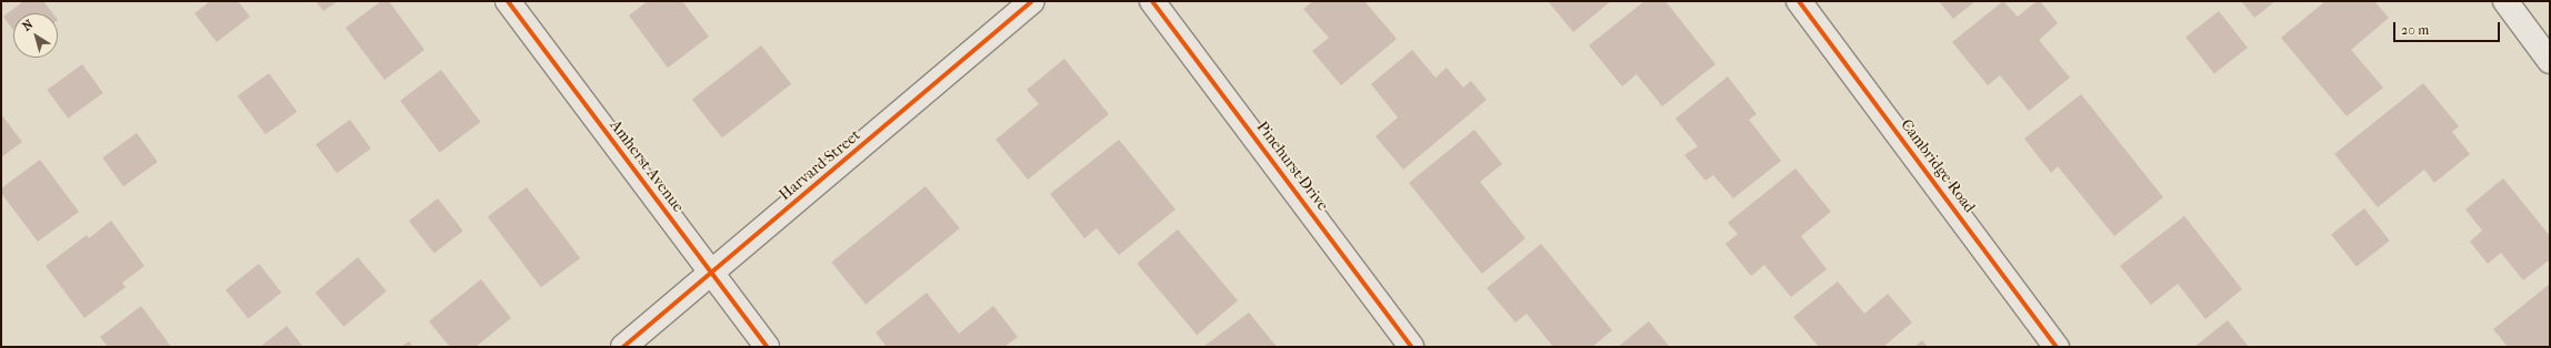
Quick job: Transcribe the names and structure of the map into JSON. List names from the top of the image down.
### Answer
{
  "streets": {
    "street": [
      "Harvard Street",
      "Amherst Avenue",
      "Pinehurst Drive",
      "Cambridge Road"
    ]
  },
  "crossings": [
    ["Harvard Street", "Amherst Avenue"]
  ],
  "scale_bar": "20 m",
  "north": "top left"
}
